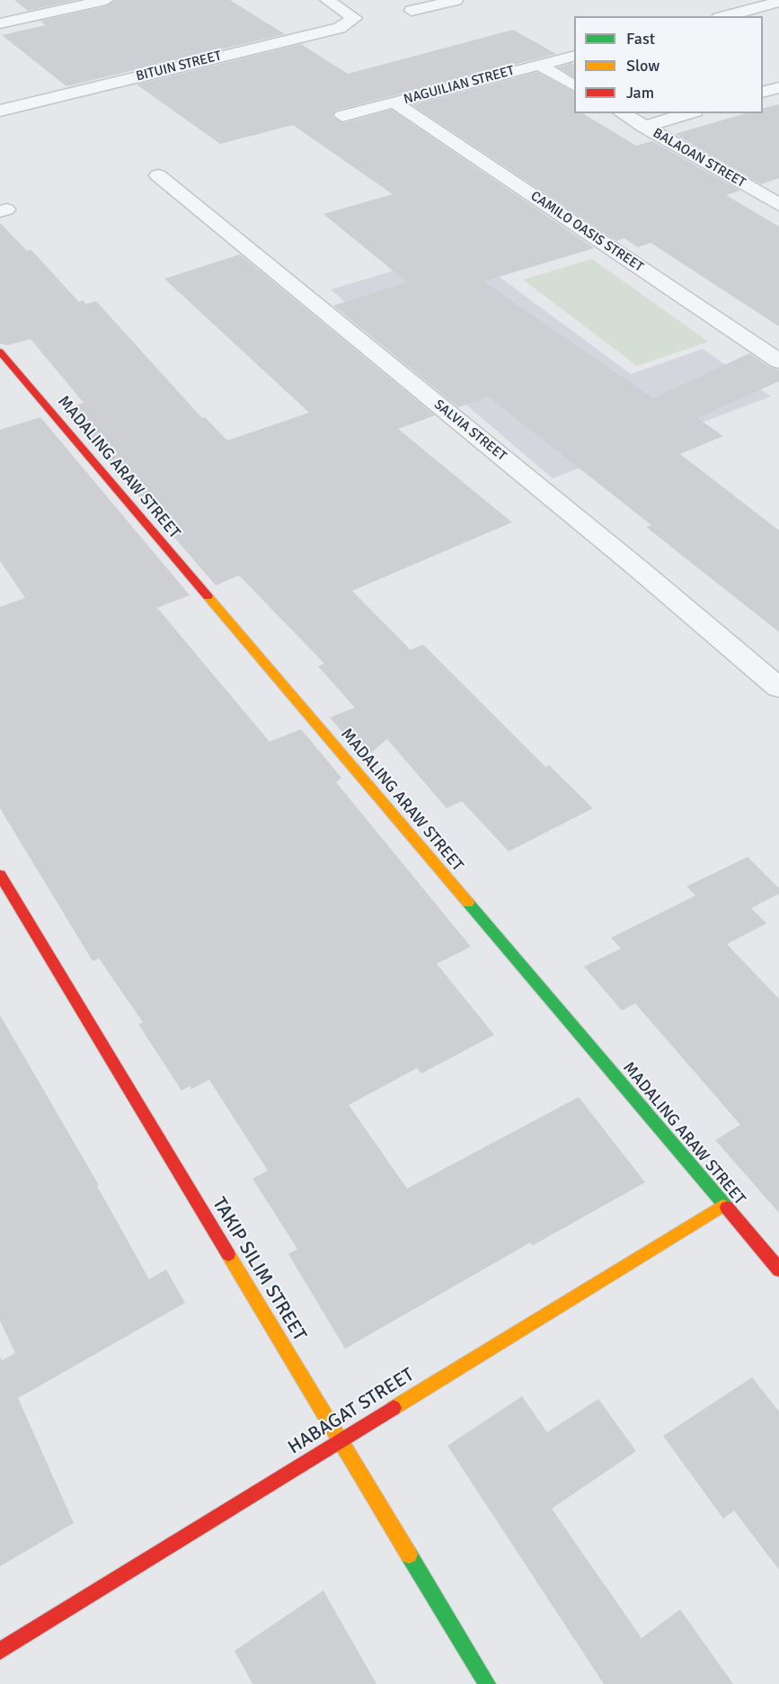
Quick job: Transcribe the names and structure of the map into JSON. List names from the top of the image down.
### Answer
{
  "streets": {
    "street": [
      "BITUIN STREET",
      "NAGUILIAN STREET",
      "BALAOAN STREET",
      "CAMILO OASIS STREET",
      "SALVIA STREET",
      "MADALING ARAW STREET",
      "TAKIP SILIM STREET",
      "HABAGAT STREET"
    ]
  },
  "crossings": [
    ["NAGUILIAN STREET", "CAMILO OASIS STREET"],
    ["MADALING ARAW STREET", "HABAGAT STREET"],
    ["TAKIP SILIM STREET", "HABAGAT STREET"]
  ],
  "legend": ["Fast", "Slow", "Jam"]
}
